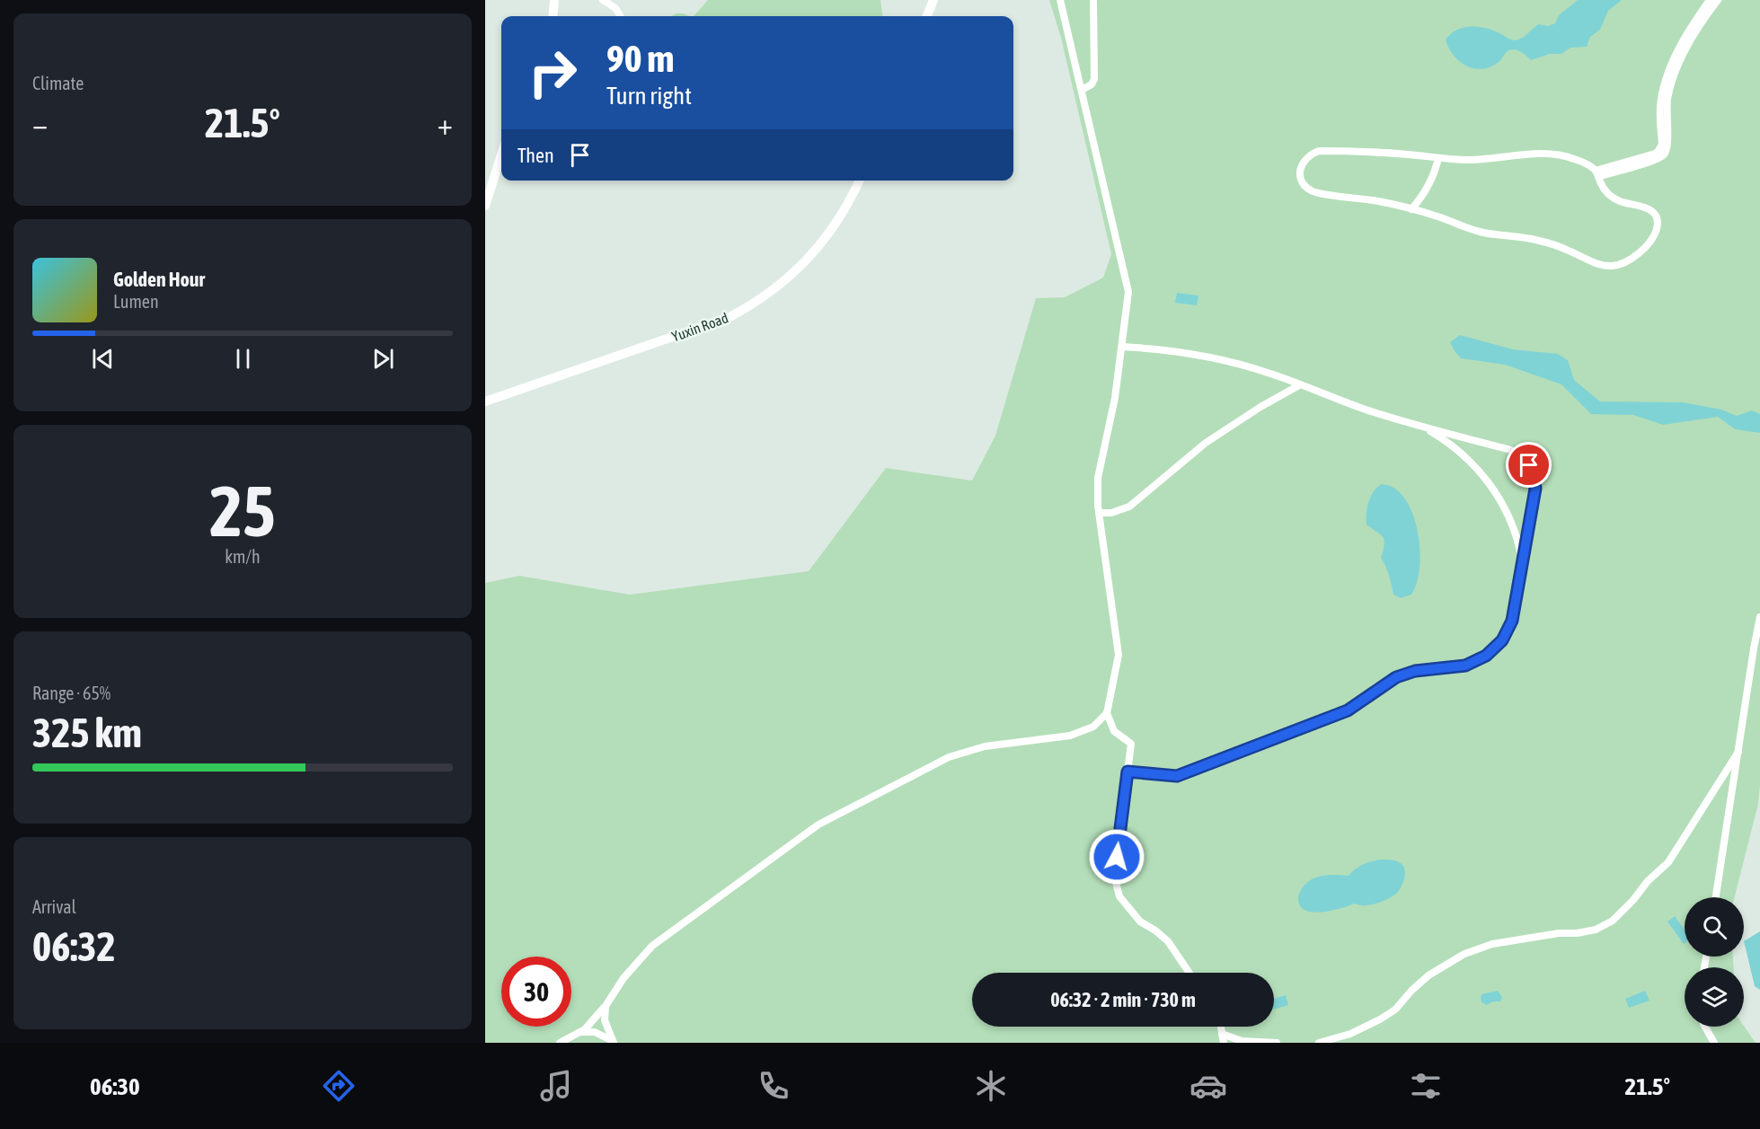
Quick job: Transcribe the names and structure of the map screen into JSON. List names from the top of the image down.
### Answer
{
  "streets": {
    "street": ["Yuxin Road"]
  },
  "page": {
    "tile": [
      "Climate",
      ["25", "km/h"],
      ["Range · 65%", "325 km"],
      ["Arrival", "06:32"]
    ],
    "turn": ["90 m", "Turn right"],
    "heat": ["−", "21.5°", "+"],
    "then": "Then",
    "song": ["Golden Hour", "Lumen"],
    "limit": "30",
    "trip": "06:32 · 2 min · 730 m",
    "tabs": ["06:30", "21.5°"]
  }
}
